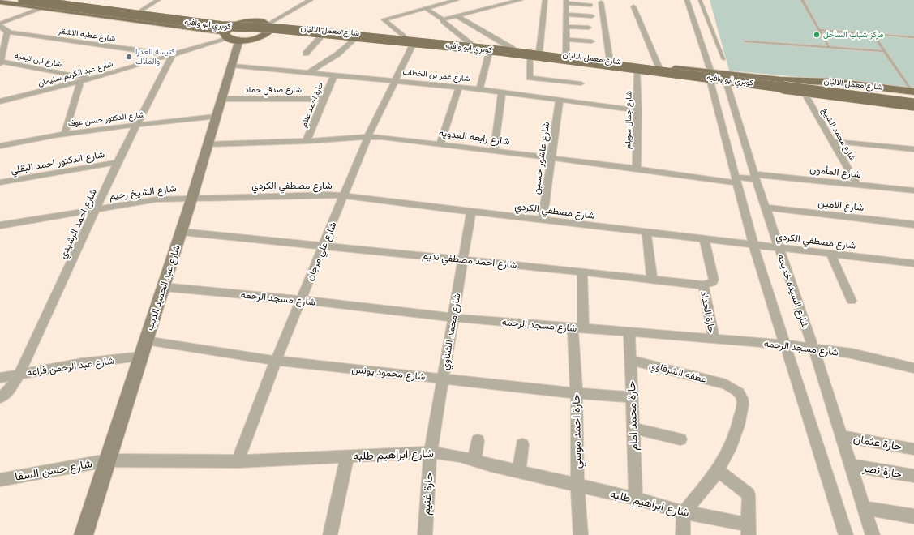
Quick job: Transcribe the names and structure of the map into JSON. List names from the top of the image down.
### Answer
{
  "streets": {
    "main road": ["كوبري ابو وافيه", "شارع معمل الالبان"],
    "street": [
      "شارع عطيه الاشقر",
      "شارع ابن تيميه",
      "شارع عبد الكريم سليمان",
      "شارع عمر بن الخطاب",
      "شارع صدقي حماد",
      "حارة احمد علام",
      "شارع الدكتور حسن عوف",
      "شارع جمال سويلم",
      "شارع محمد الشيخ",
      "شارع رابعه العدويه",
      "شارع عاشور حسين",
      "شارع الدكتور احمد البقلي",
      "شارع المأمون",
      "شارع مصطفي الكردي",
      "شارع الشيخ رحيم",
      "شارع الامين",
      "شارع احمد الرشيدي",
      "شارع علي مرجان",
      "شارع احمد مصطفي نديم",
      "شارع عبد الحميد الديب",
      "شارع السيده خديجه",
      "شارع مسجد الرحمه",
      "حارة الحداد",
      "شارع محمد الشناوي",
      "شارع عبد الرحمن قراعه",
      "عطفه الشرقاوي",
      "شارع محمود يونس",
      "حارة محمد امام",
      "حارة احمد موسي",
      "حارة عثمان",
      "شارع ابراهيم طلبه",
      "شارع حسن السقا",
      "حارة نصر",
      "حارة غنيم"
    ]
  },
  "crossings": [
    ["كوبري ابو وافيه", "شارع معمل الالبان"],
    ["شارع معمل الالبان", "شارع جمال سويلم"],
    ["شارع معمل الالبان", "شارع محمد الشيخ"],
    ["شارع معمل الالبان", "شارع علي مرجان"],
    ["شارع معمل الالبان", "شارع السيده خديجه"],
    ["شارع عطيه الاشقر", "شارع عبد الكريم سليمان"],
    ["شارع عطيه الاشقر", "شارع احمد الرشيدي"],
    ["شارع ابن تيميه", "شارع عبد الكريم سليمان"],
    ["شارع عبد الكريم سليمان", "شارع احمد الرشيدي"],
    ["شارع عبد الكريم سليمان", "شارع عبد الحميد الديب"],
    ["شارع عمر بن الخطاب", "حارة احمد علام"],
    ["شارع عمر بن الخطاب", "شارع جمال سويلم"],
    ["شارع عمر بن الخطاب", "شارع عاشور حسين"],
    ["شارع عمر بن الخطاب", "شارع علي مرجان"],
    ["شارع عمر بن الخطاب", "شارع عبد الحميد الديب"],
    ["شارع صدقي حماد", "حارة احمد علام"],
    ["شارع صدقي حماد", "شارع عبد الحميد الديب"],
    ["حارة احمد علام", "شارع رابعه العدويه"],
    ["شارع الدكتور حسن عوف", "شارع احمد الرشيدي"],
    ["شارع الدكتور حسن عوف", "شارع عبد الحميد الديب"],
    ["شارع جمال سويلم", "شارع رابعه العدويه"],
    ["شارع محمد الشيخ", "شارع المأمون"],
    ["شارع رابعه العدويه", "شارع عاشور حسين"],
    ["شارع رابعه العدويه", "شارع المأمون"],
    ["شارع رابعه العدويه", "شارع علي مرجان"],
    ["شارع رابعه العدويه", "شارع عبد الحميد الديب"],
    ["شارع عاشور حسين", "شارع مصطفي الكردي"],
    ["شارع الدكتور احمد البقلي", "شارع احمد الرشيدي"],
    ["شارع المأمون", "شارع السيده خديجه"],
    ["شارع مصطفي الكردي", "شارع الشيخ رحيم"],
    ["شارع مصطفي الكردي", "شارع علي مرجان"],
    ["شارع مصطفي الكردي", "شارع عبد الحميد الديب"],
    ["شارع مصطفي الكردي", "شارع السيده خديجه"],
    ["شارع مصطفي الكردي", "شارع محمد الشناوي"],
    ["شارع الشيخ رحيم", "شارع احمد الرشيدي"],
    ["شارع الشيخ رحيم", "شارع عبد الحميد الديب"],
    ["شارع الامين", "شارع السيده خديجه"],
    ["شارع احمد الرشيدي", "شارع عبد الرحمن قراعه"],
    ["شارع علي مرجان", "شارع احمد مصطفي نديم"],
    ["شارع علي مرجان", "شارع مسجد الرحمه"],
    ["شارع علي مرجان", "شارع محمود يونس"],
    ["شارع علي مرجان", "شارع ابراهيم طلبه"],
    ["شارع احمد مصطفي نديم", "شارع عبد الحميد الديب"],
    ["شارع احمد مصطفي نديم", "حارة الحداد"],
    ["شارع احمد مصطفي نديم", "شارع محمد الشناوي"],
    ["شارع احمد مصطفي نديم", "حارة احمد موسي"],
    ["شارع عبد الحميد الديب", "شارع مسجد الرحمه"],
    ["شارع عبد الحميد الديب", "شارع عبد الرحمن قراعه"],
    ["شارع عبد الحميد الديب", "شارع محمود يونس"],
    ["شارع عبد الحميد الديب", "شارع ابراهيم طلبه"],
    ["شارع عبد الحميد الديب", "شارع حسن السقا"],
    ["شارع السيده خديجه", "شارع مسجد الرحمه"],
    ["شارع السيده خديجه", "حارة عثمان"],
    ["شارع السيده خديجه", "حارة نصر"],
    ["شارع مسجد الرحمه", "حارة الحداد"],
    ["شارع مسجد الرحمه", "شارع محمد الشناوي"],
    ["شارع مسجد الرحمه", "حارة محمد امام"],
    ["شارع مسجد الرحمه", "حارة احمد موسي"],
    ["شارع محمد الشناوي", "شارع محمود يونس"],
    ["شارع محمد الشناوي", "شارع ابراهيم طلبه"],
    ["شارع محمد الشناوي", "حارة غنيم"],
    ["عطفه الشرقاوي", "حارة محمد امام"],
    ["عطفه الشرقاوي", "شارع ابراهيم طلبه"],
    ["شارع محمود يونس", "حارة محمد امام"],
    ["شارع محمود يونس", "حارة احمد موسي"],
    ["حارة محمد امام", "شارع ابراهيم طلبه"],
    ["حارة احمد موسي", "شارع ابراهيم طلبه"],
    ["شارع ابراهيم طلبه", "شارع حسن السقا"],
    ["شارع ابراهيم طلبه", "حارة غنيم"]
  ],
  "places": ["مركز شباب الساحل", "كنيسة العدرا والملاك"]
}
